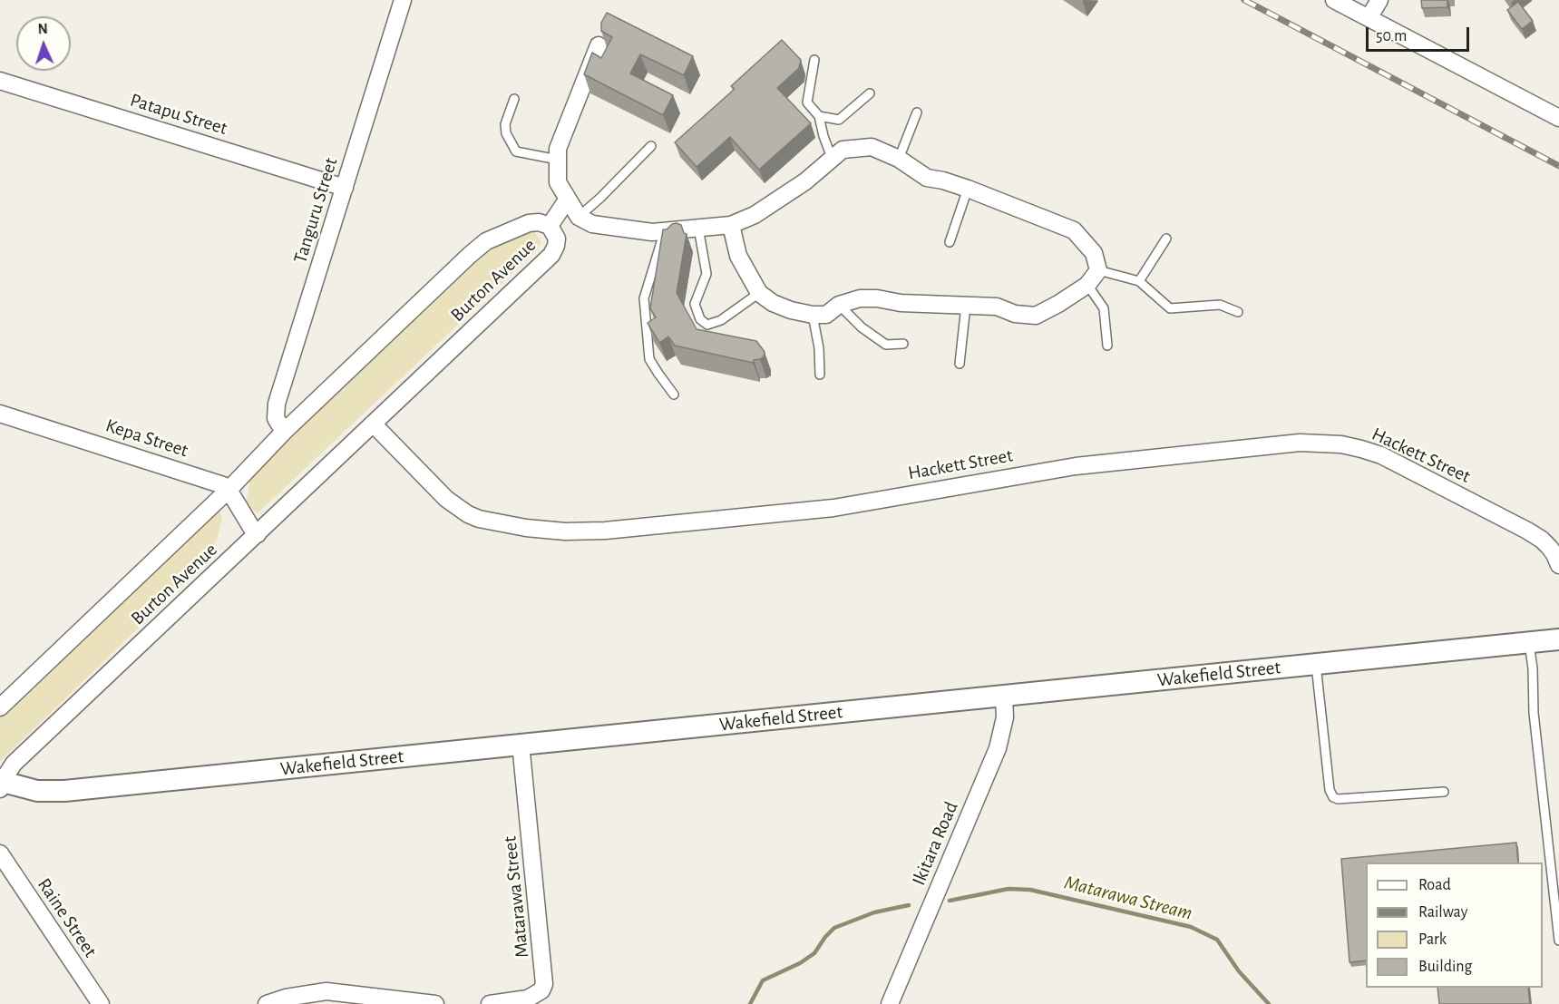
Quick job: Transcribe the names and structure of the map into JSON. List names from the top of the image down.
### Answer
{
  "streets": {
    "street": [
      "Patapu Street",
      "Tanguru Street",
      "Burton Avenue",
      "Kepa Street",
      "Hackett Street",
      "Wakefield Street",
      "Ikitara Road",
      "Matarawa Street",
      "Raine Street"
    ]
  },
  "crossings": [
    ["Patapu Street", "Tanguru Street"],
    ["Tanguru Street", "Burton Avenue"],
    ["Burton Avenue", "Kepa Street"],
    ["Burton Avenue", "Hackett Street"],
    ["Burton Avenue", "Wakefield Street"],
    ["Wakefield Street", "Ikitara Road"],
    ["Wakefield Street", "Matarawa Street"]
  ],
  "water": ["Matarawa Stream"],
  "legend": [
    "Road",
    "Railway",
    "Park",
    "Building"
  ],
  "scale_bar": "50 m",
  "north": "top"
}
